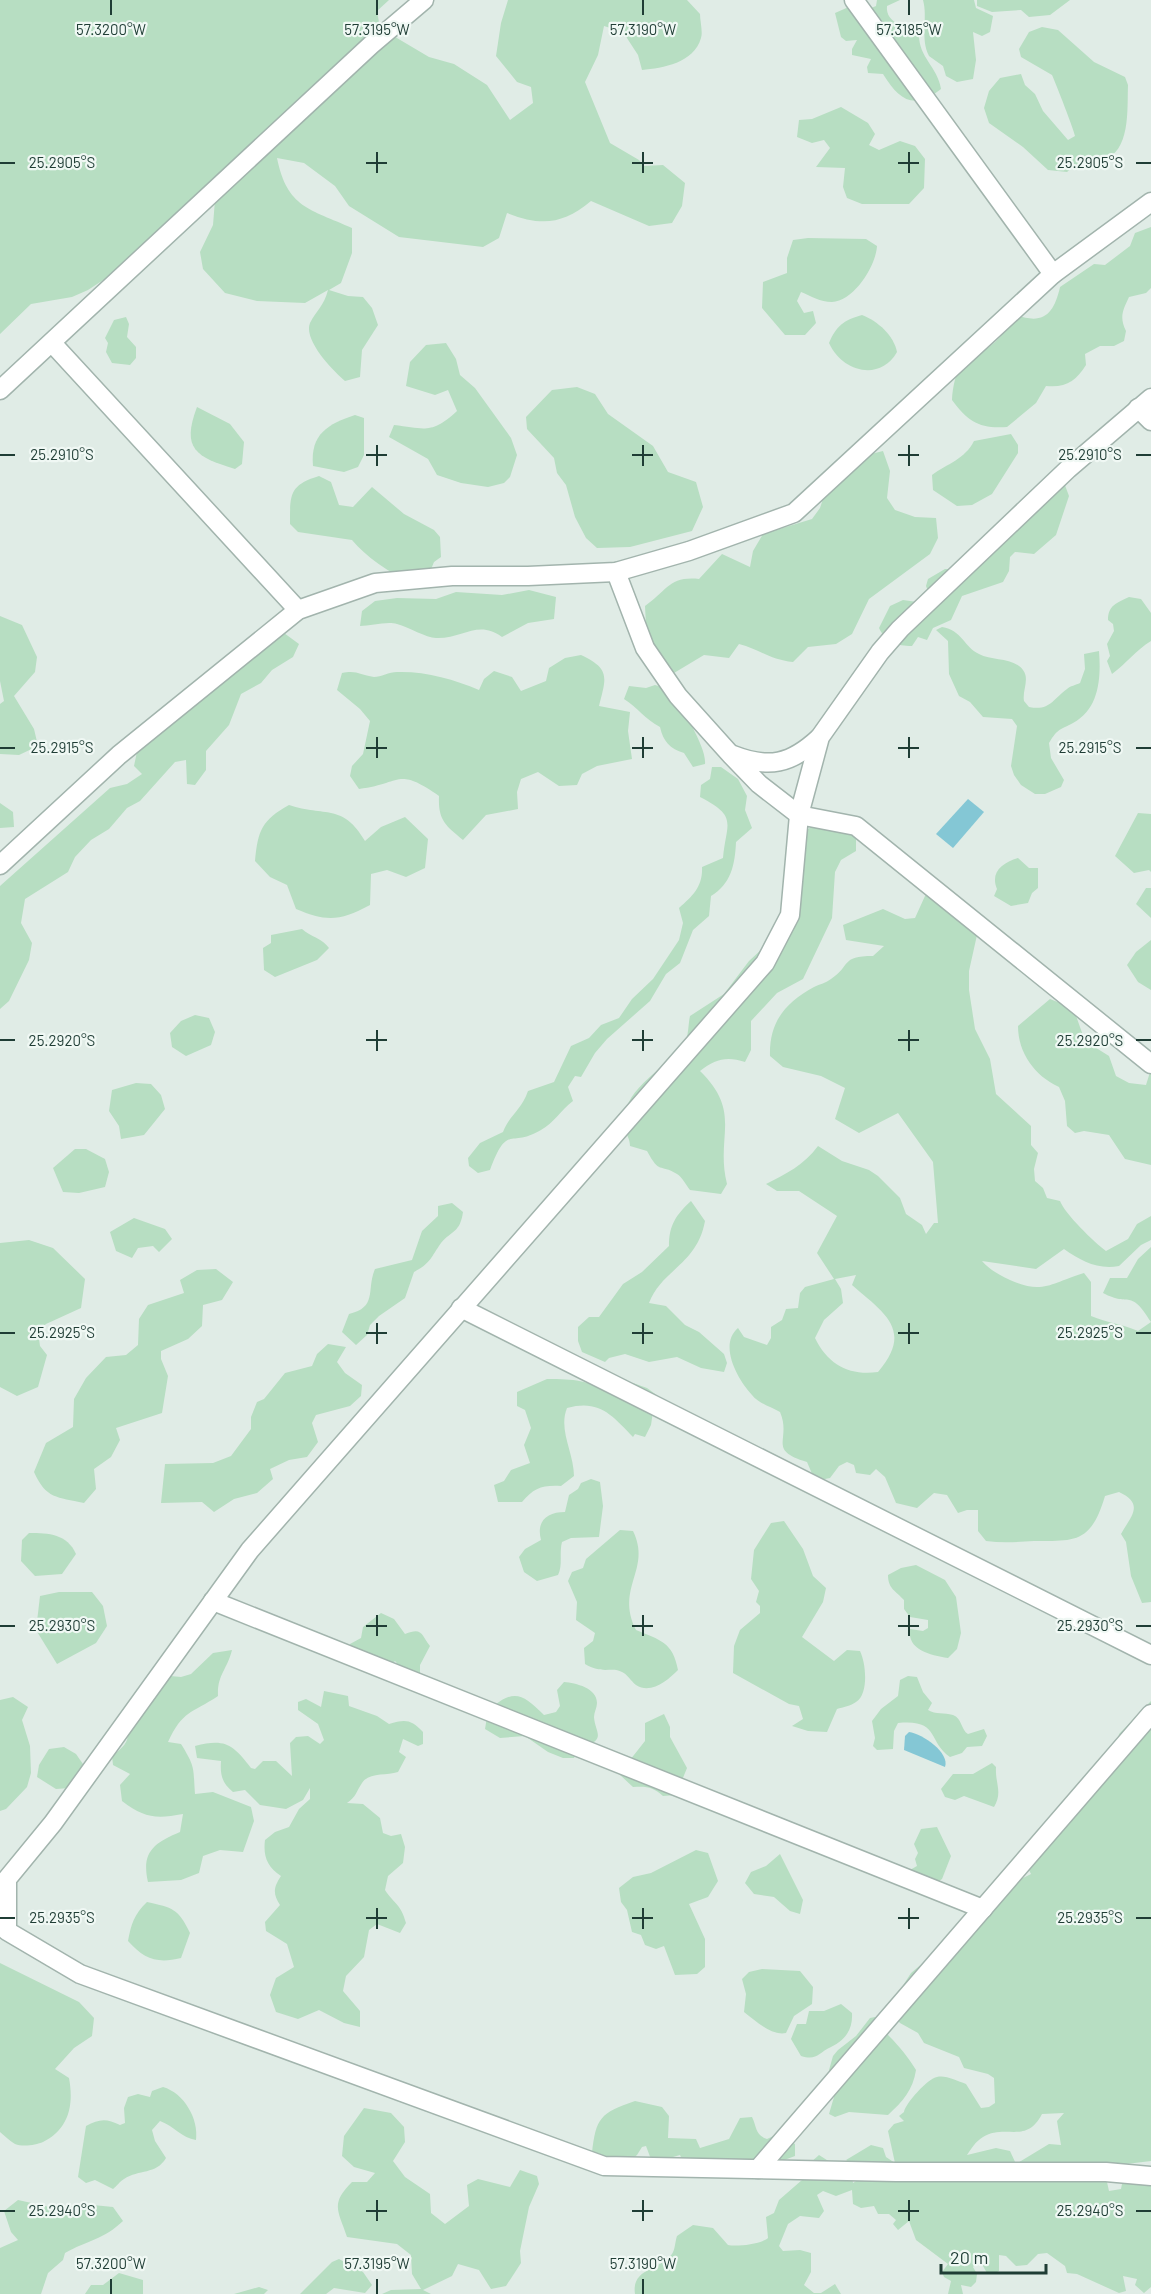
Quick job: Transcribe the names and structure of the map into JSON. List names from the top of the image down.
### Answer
{
  "scale_bar": "20 m",
  "coordinates": [
    "57.3200°W",
    "57.3195°W",
    "57.3190°W",
    "57.3185°W",
    "25.2905°S",
    "25.2910°S",
    "25.2915°S",
    "25.2920°S",
    "25.2925°S",
    "25.2930°S",
    "25.2935°S",
    "25.2940°S"
  ]
}
